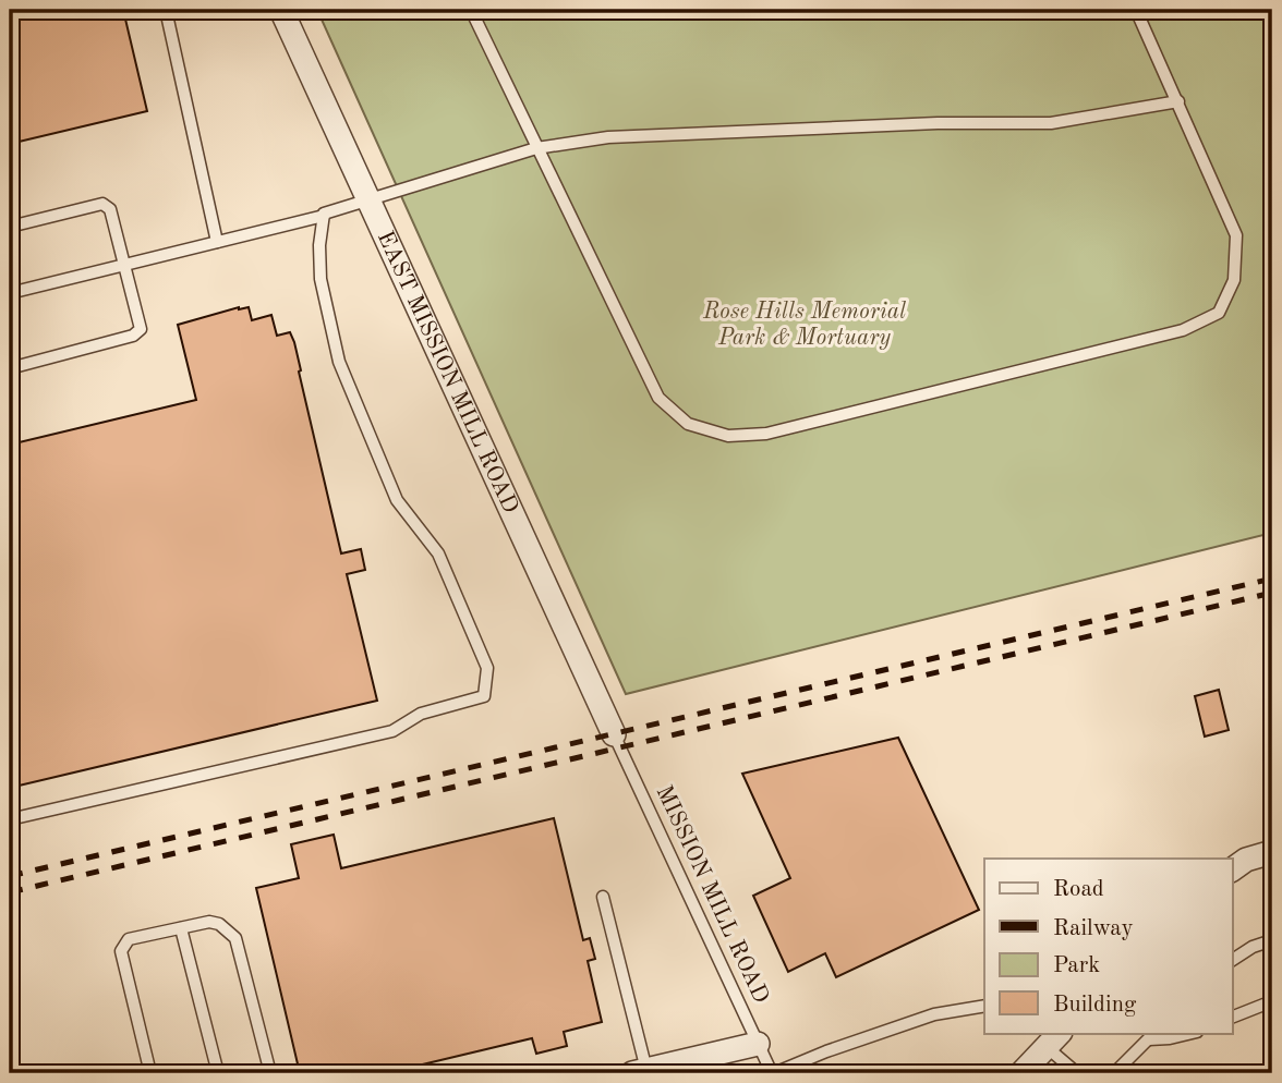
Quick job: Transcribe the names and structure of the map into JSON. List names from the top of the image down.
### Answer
{
  "streets": {
    "street": ["EAST MISSION MILL ROAD"],
    "lane": ["MISSION MILL ROAD"]
  },
  "crossings": [
    ["EAST MISSION MILL ROAD", "MISSION MILL ROAD"]
  ],
  "parks": ["Rose Hills Memorial Park & Mortuary"],
  "legend": [
    "Road",
    "Railway",
    "Park",
    "Building"
  ]
}
